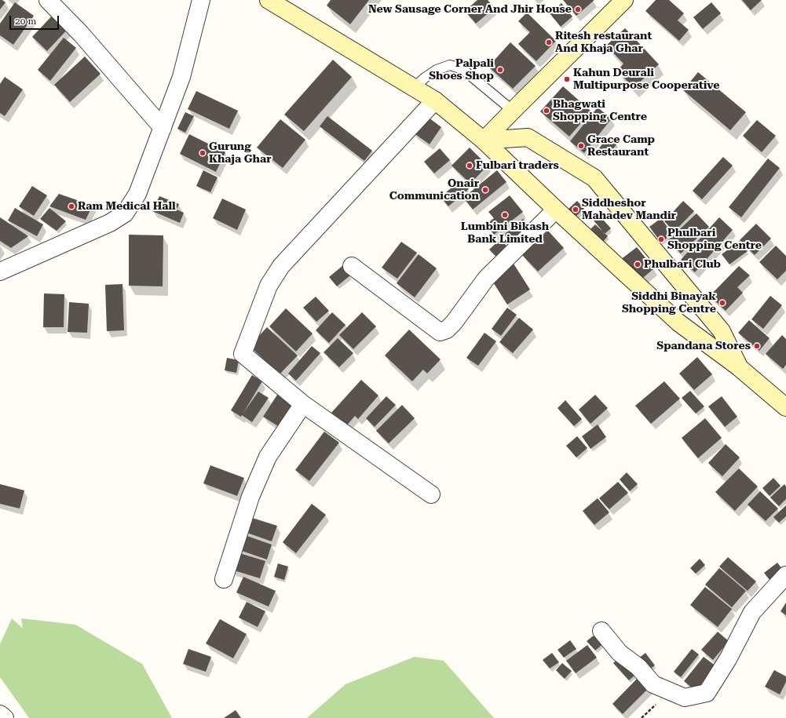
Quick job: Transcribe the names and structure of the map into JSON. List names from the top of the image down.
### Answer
{
  "places": [
    "New Sausage Corner And Jhir House",
    "Ritesh restaurant And Khaja Ghar",
    "Palpali Shoes Shop",
    "Kahun Deurali Multipurpose Cooperative",
    "Bhagwati Shopping Centre",
    "Grace Camp Restaurant",
    "Gurung Khaja Ghar",
    "Fulbari traders",
    "Onair Communication",
    "Ram Medical Hall",
    "Siddheshor Mahadev Mandir",
    "Lumbini Bikash Bank Limited",
    "Phulbari Shopping Centre",
    "Phulbari Club",
    "Siddhi Binayak Shopping Centre",
    "Spandana Stores"
  ],
  "scale_bar": "20 m"
}
